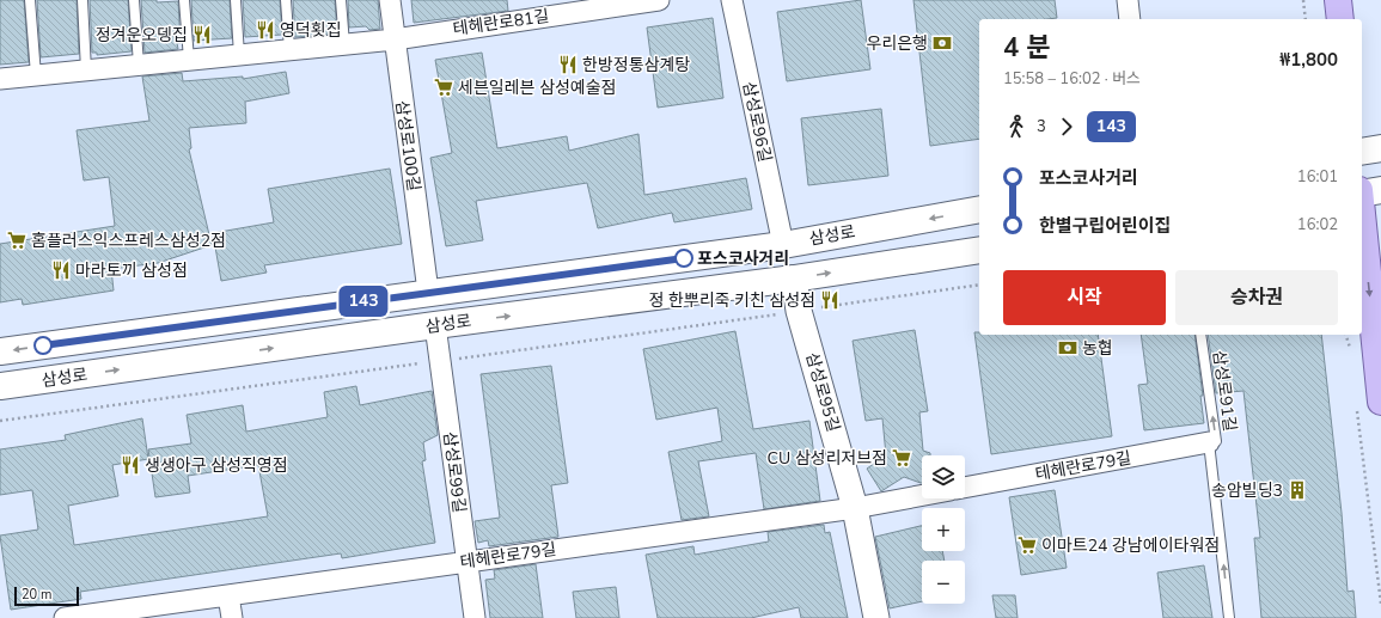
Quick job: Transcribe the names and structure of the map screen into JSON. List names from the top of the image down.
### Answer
{
  "streets": {
    "main road": ["삼성로"],
    "street": [
      "테헤란로81길",
      "삼성로96길",
      "삼성로100길",
      "삼성로95길",
      "테헤란로79길",
      "삼성로99길"
    ],
    "lane": ["삼성로91길"]
  },
  "crossings": [
    ["테헤란로81길", "삼성로100길"],
    ["삼성로96길", "삼성로"],
    ["삼성로100길", "삼성로"],
    ["삼성로", "삼성로95길"],
    ["삼성로", "삼성로99길"],
    ["삼성로91길", "테헤란로79길"],
    ["삼성로95길", "테헤란로79길"],
    ["테헤란로79길", "삼성로99길"]
  ],
  "one_way": ["삼성로91길"],
  "places": {
    "restaurant": [
      "영덕횟집",
      "정겨운오뎅집",
      "한방정통삼계탕",
      "마라토끼 삼성점",
      "정 한뿌리죽 키친 삼성점",
      "생생아구 삼성직영점"
    ],
    "bank": ["우리은행", "농협"],
    "supermarket": [
      "세븐일레븐 삼성예술점",
      "홈플러스익스프레스삼성2점",
      "CU 삼성리저브점",
      "이마트24 강남에이타워점"
    ],
    "other": ["포스코사거리"],
    "building": ["송암빌딩3"]
  },
  "lines": ["bus line 143"],
  "scale_bar": "20 m",
  "page": {
    "on_map": "143",
    "heading": ["4 분", "15:58 – 16:02 · 버스", "₩1,800"],
    "legs": ["3", "143"],
    "list": [
      {
        "name": "포스코사거리",
        "value": "16:01"
      },
      {
        "name": "한별구립어린이집",
        "value": "16:02"
      }
    ],
    "buttons": ["시작", "승차권"],
    "map_buttons": ["+", "−"],
    "scale": "20 m"
  }
}
